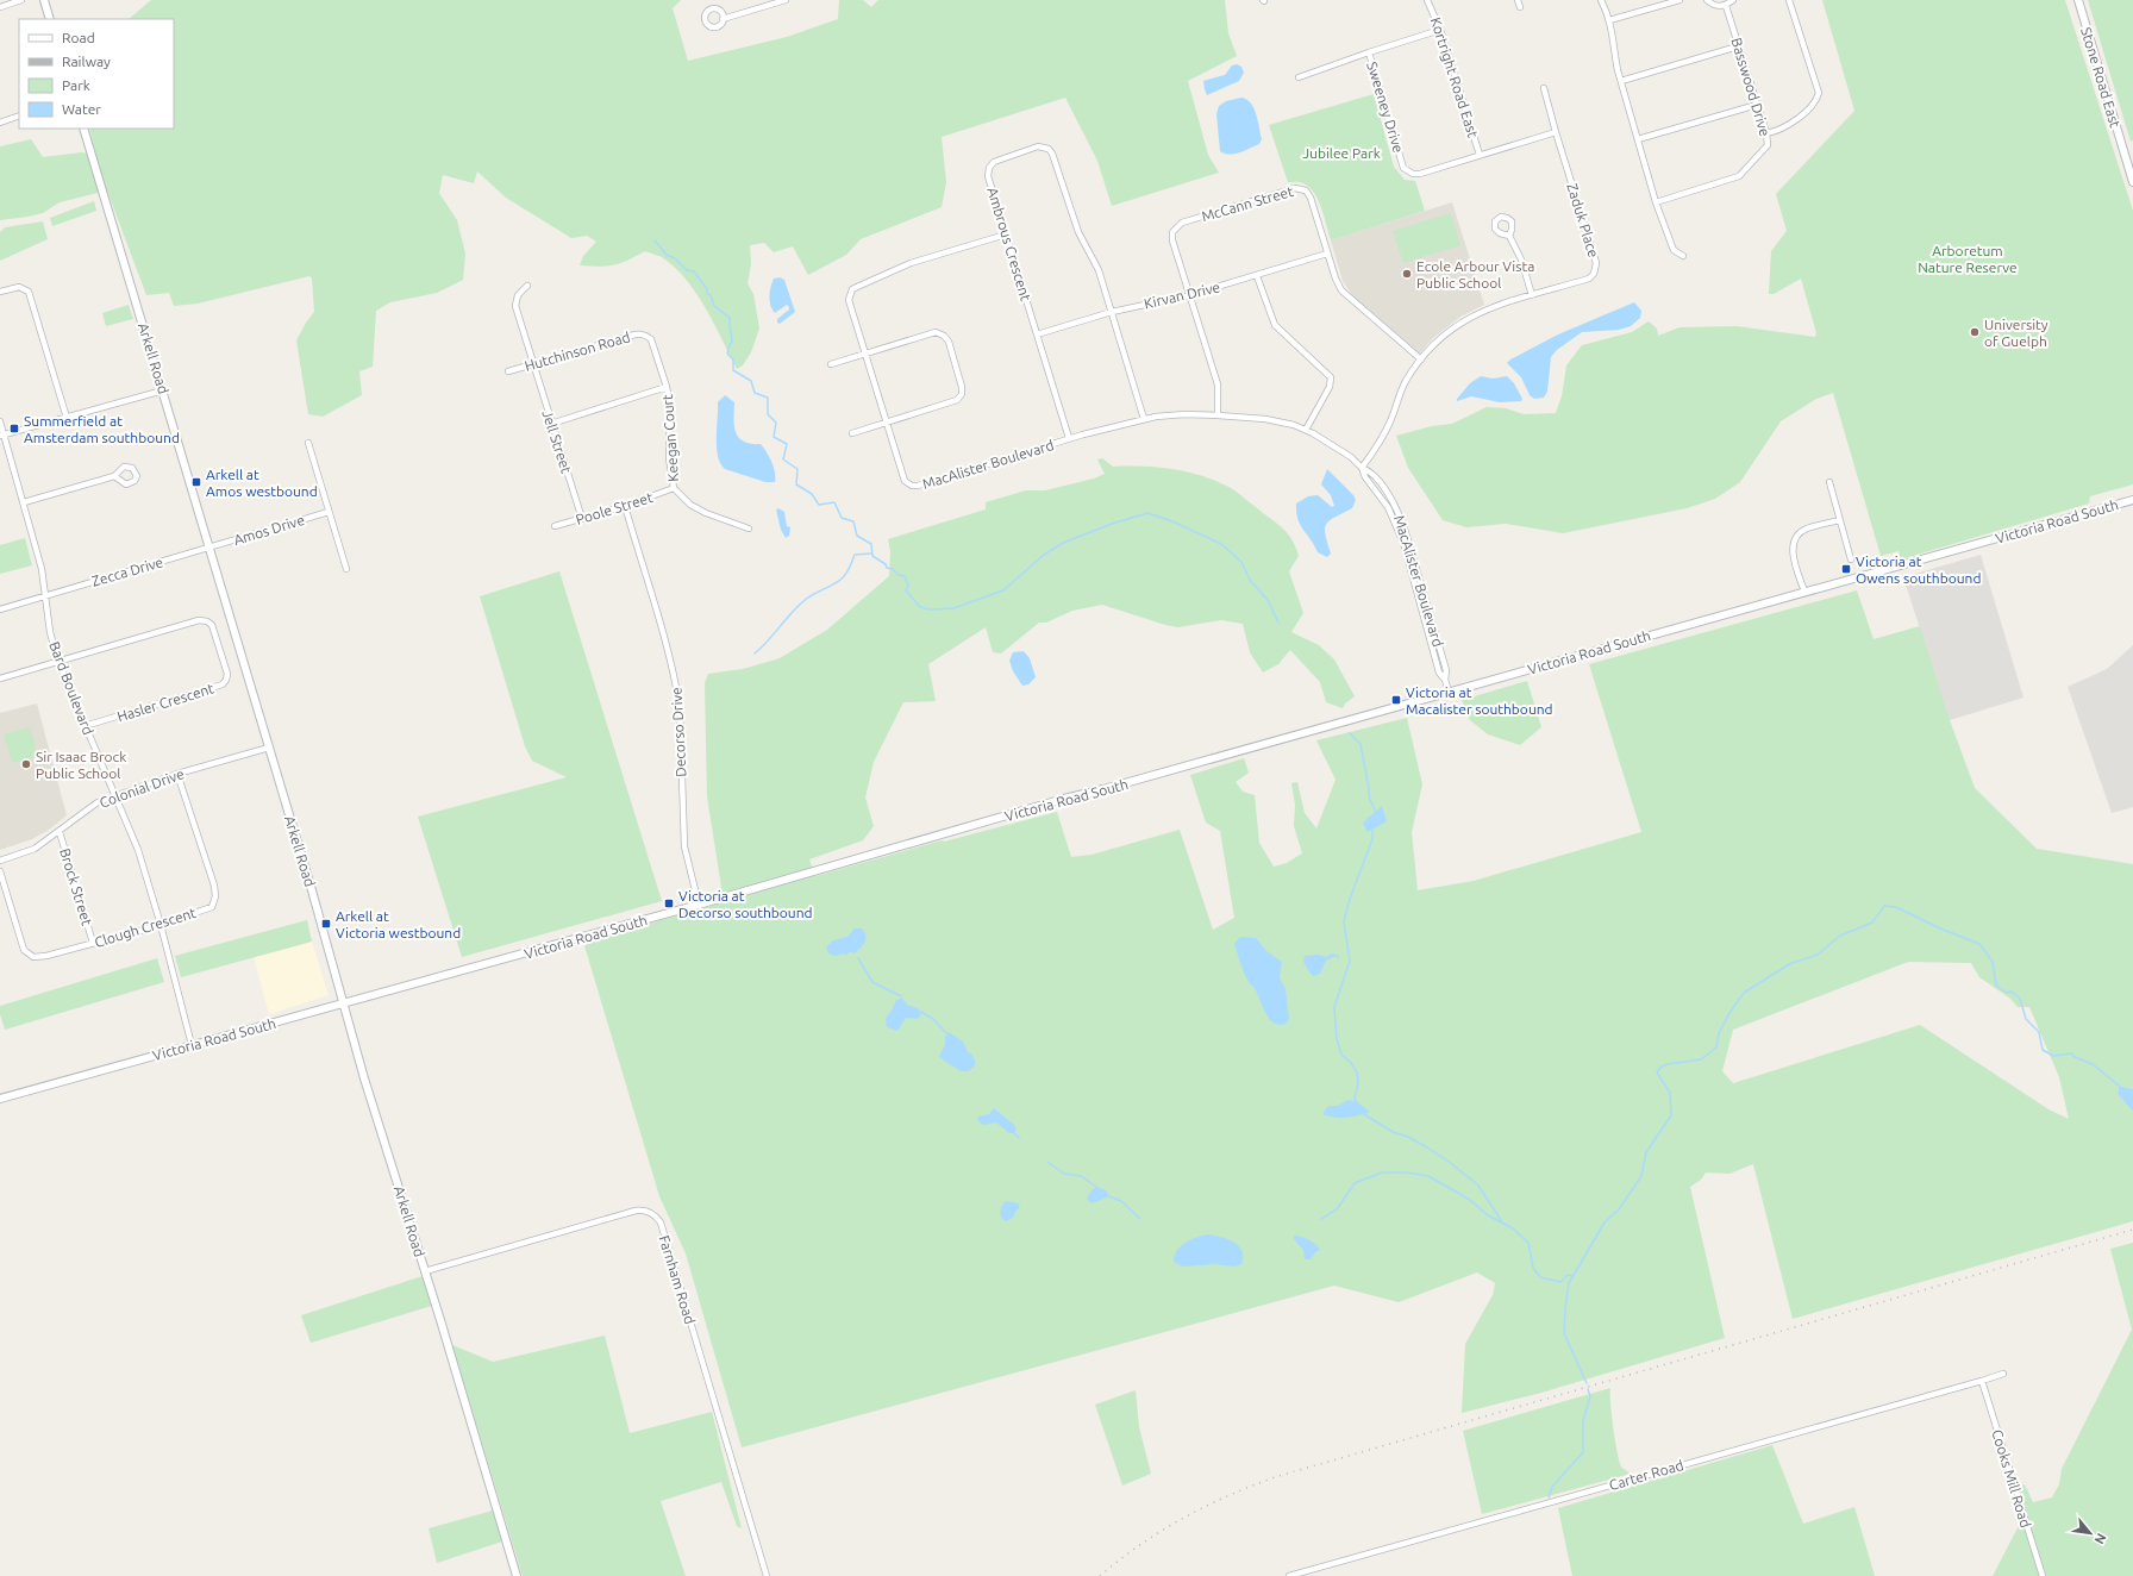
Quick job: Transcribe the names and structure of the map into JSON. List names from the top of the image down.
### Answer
{
  "streets": {
    "main road": ["Stone Road East", "Arkell Road", "Victoria Road South"],
    "street": [
      "Kortright Road East",
      "Basswood Drive",
      "Sweeney Drive",
      "McCann Street",
      "Zaduk Place",
      "Ambrous Crescent",
      "Kirvan Drive",
      "Hutchinson Road",
      "Keegan Court",
      "Jell Street",
      "MacAlister Boulevard",
      "Poole Street",
      "Amos Drive",
      "Zecca Drive",
      "Bard Boulevard",
      "Hasler Crescent",
      "Decorso Drive",
      "Colonial Drive",
      "Brock Street",
      "Clough Crescent",
      "Farnham Road",
      "Carter Road",
      "Cooks Mill Road"
    ]
  },
  "crossings": [
    ["Kortright Road East", "Sweeney Drive"],
    ["McCann Street", "Zaduk Place"],
    ["McCann Street", "Kirvan Drive"],
    ["McCann Street", "MacAlister Boulevard"],
    ["Zaduk Place", "MacAlister Boulevard"],
    ["Ambrous Crescent", "Kirvan Drive"],
    ["Ambrous Crescent", "MacAlister Boulevard"],
    ["Hutchinson Road", "Keegan Court"],
    ["Hutchinson Road", "Jell Street"],
    ["Arkell Road", "Victoria Road South"],
    ["Arkell Road", "Amos Drive"],
    ["Arkell Road", "Zecca Drive"],
    ["Arkell Road", "Colonial Drive"],
    ["Arkell Road", "Farnham Road"],
    ["Keegan Court", "Poole Street"],
    ["Jell Street", "Poole Street"],
    ["MacAlister Boulevard", "Victoria Road South"],
    ["Poole Street", "Decorso Drive"],
    ["Victoria Road South", "Bard Boulevard"],
    ["Victoria Road South", "Decorso Drive"],
    ["Amos Drive", "Zecca Drive"],
    ["Zecca Drive", "Bard Boulevard"],
    ["Bard Boulevard", "Hasler Crescent"],
    ["Bard Boulevard", "Colonial Drive"],
    ["Bard Boulevard", "Clough Crescent"],
    ["Colonial Drive", "Brock Street"],
    ["Colonial Drive", "Clough Crescent"],
    ["Brock Street", "Clough Crescent"],
    ["Carter Road", "Cooks Mill Road"]
  ],
  "parks": ["Jubilee Park", "Arboretum Nature Reserve"],
  "places": {
    "other": ["Ecole Arbour Vista Public School", "University of Guelph", "Sir Isaac Brock Public School"],
    "transit": [
      "Summerfield at Amsterdam southbound",
      "Arkell at Amos westbound",
      "Victoria at Owens southbound",
      "Victoria at Macalister southbound",
      "Victoria at Decorso southbound",
      "Arkell at Victoria westbound"
    ]
  },
  "legend": [
    "Road",
    "Railway",
    "Park",
    "Water"
  ],
  "north": "bottom right"
}
